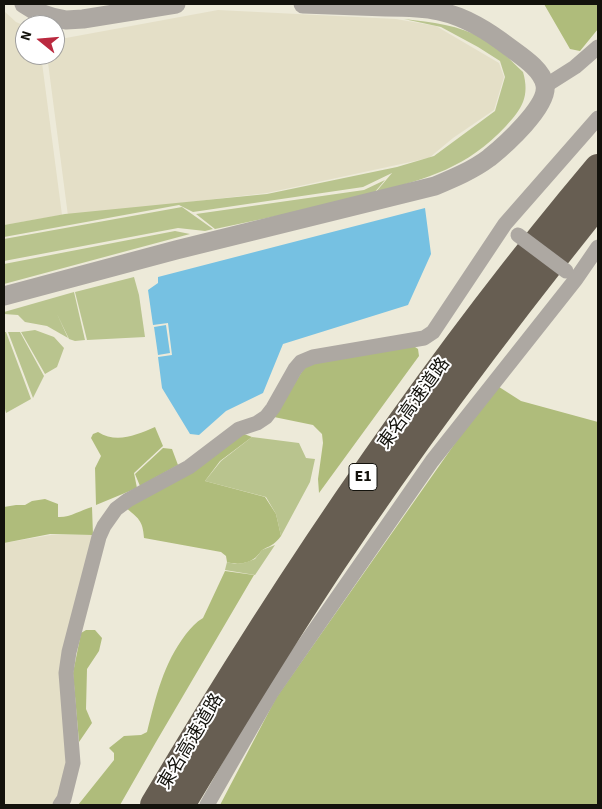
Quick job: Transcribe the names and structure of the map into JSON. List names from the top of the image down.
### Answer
{
  "streets": {
    "highway": ["東名高速道路", "E1"]
  },
  "north": "left"
}
